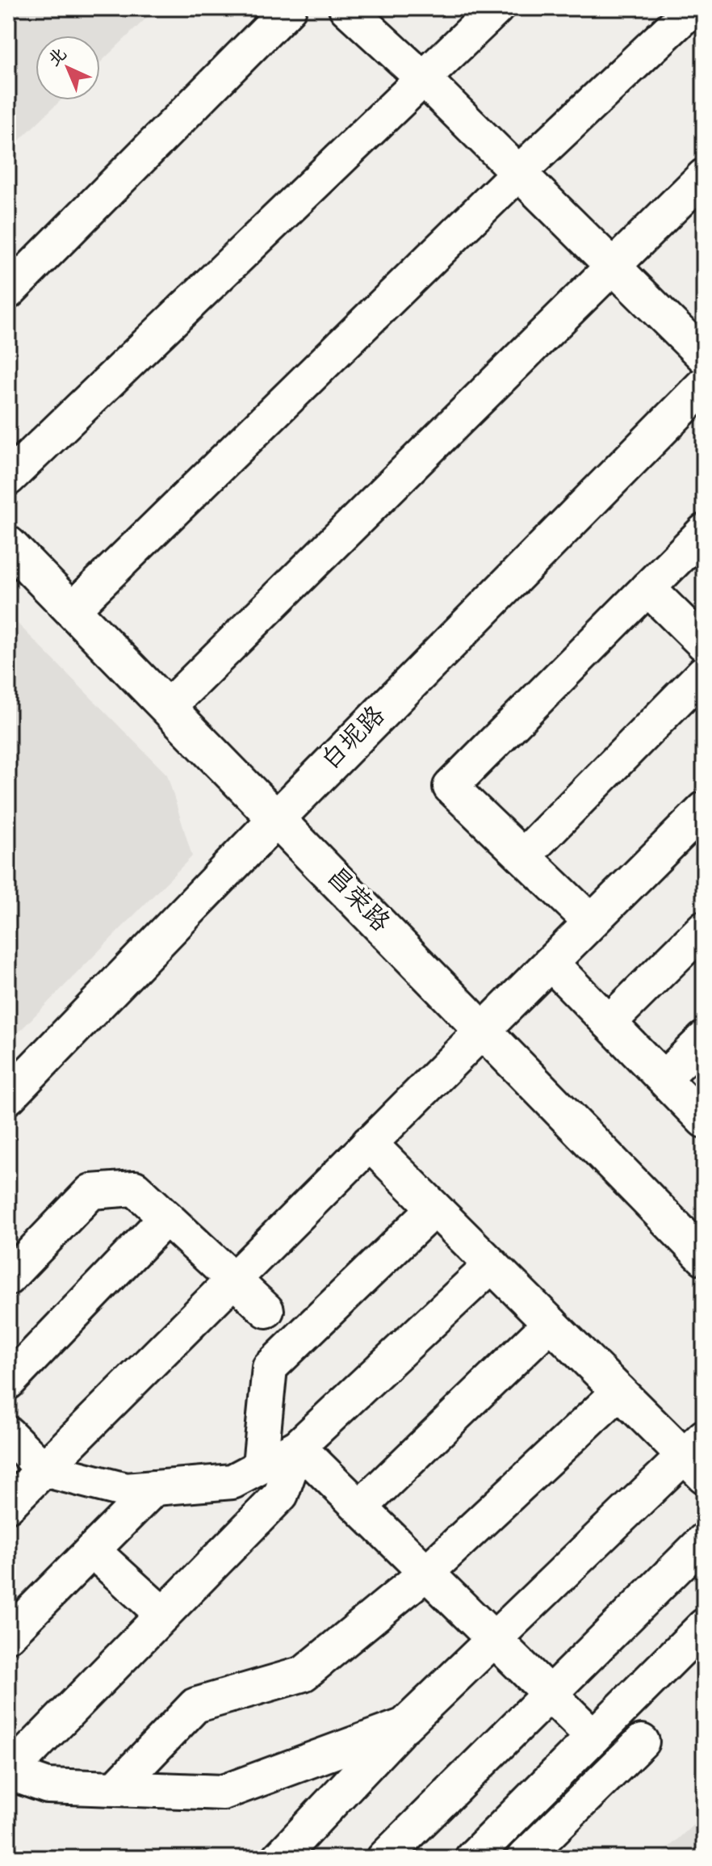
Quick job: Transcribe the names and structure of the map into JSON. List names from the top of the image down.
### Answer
{
  "streets": {
    "street": ["白坭路", "昌荣路"]
  },
  "crossings": [
    ["白坭路", "昌荣路"]
  ],
  "north": "top left"
}
